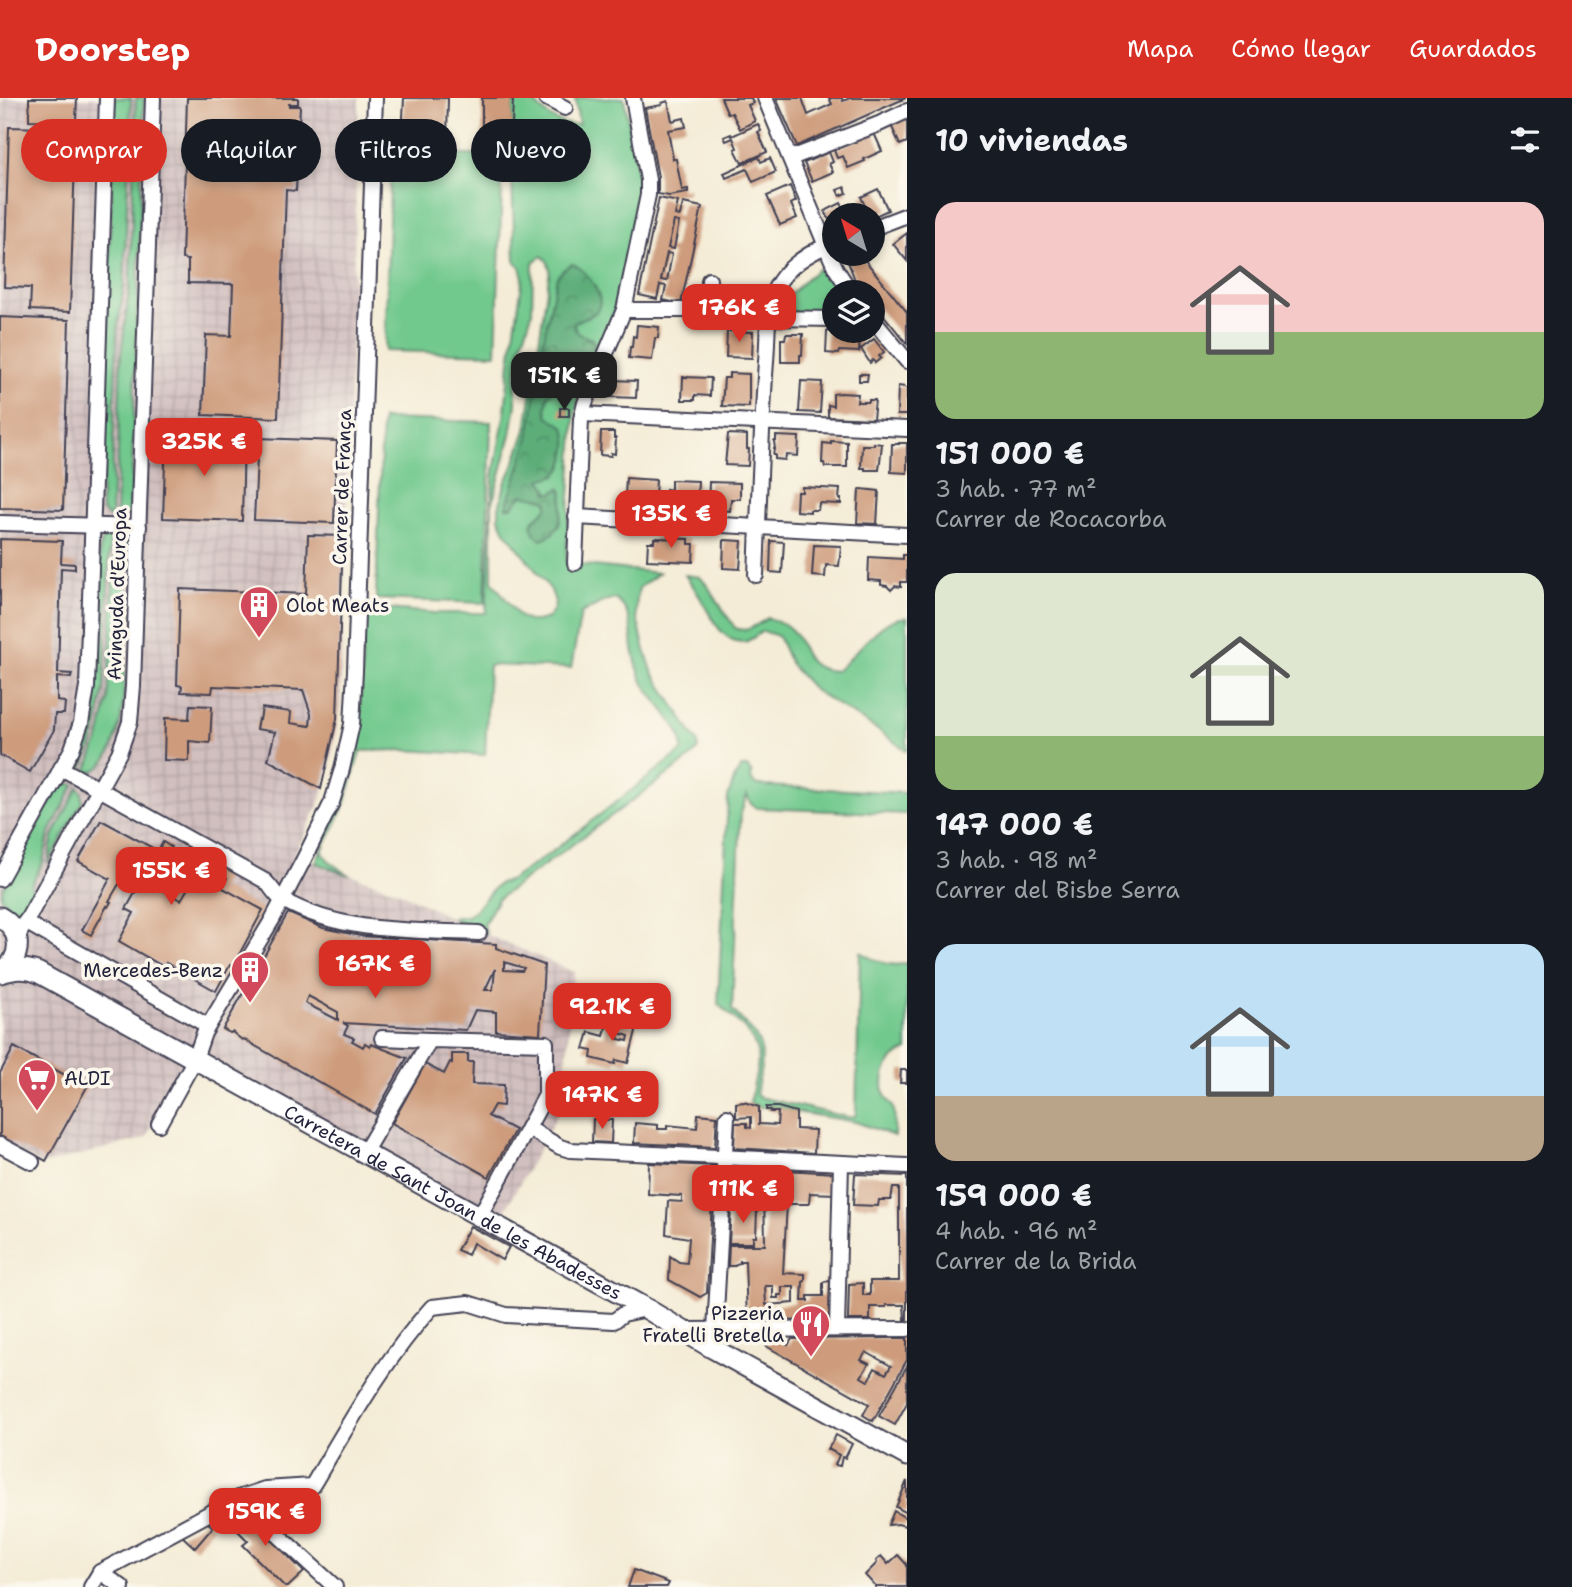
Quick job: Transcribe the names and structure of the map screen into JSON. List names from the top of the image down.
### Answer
{
  "streets": {
    "main road": ["Carretera de Sant Joan de les Abadesses"],
    "street": ["Carrer de França", "Avinguda d'Europa"]
  },
  "crossings": [
    ["Carrer de França", "Carretera de Sant Joan de les Abadesses"],
    ["Avinguda d'Europa", "Carretera de Sant Joan de les Abadesses"]
  ],
  "places": {
    "building": ["Olot Meats", "Mercedes-Benz"],
    "supermarket": ["ALDI"],
    "restaurant": ["Pizzeria Fratelli Bretella"]
  },
  "north": "top left",
  "page": {
    "header": "Doorstep",
    "nav": ["Mapa", "Cómo llegar", "Guardados"],
    "heading": "10 viviendas",
    "chip": [
      "Comprar",
      "Alquilar",
      "Filtros",
      "Nuevo"
    ],
    "list": [
      {
        "name": "151 000 €",
        "note": "3 hab. · 77 m² · Carrer de Rocacorba"
      },
      {
        "name": "147 000 €",
        "note": "3 hab. · 98 m² · Carrer del Bisbe Serra"
      },
      {
        "name": "159 000 €",
        "note": "4 hab. · 96 m² · Carrer de la Brida"
      }
    ],
    "price": [
      "176K €",
      "151K €",
      "325K €",
      "135K €",
      "155K €",
      "167K €",
      "92.1K €",
      "147K €",
      "111K €",
      "159K €"
    ]
  }
}
